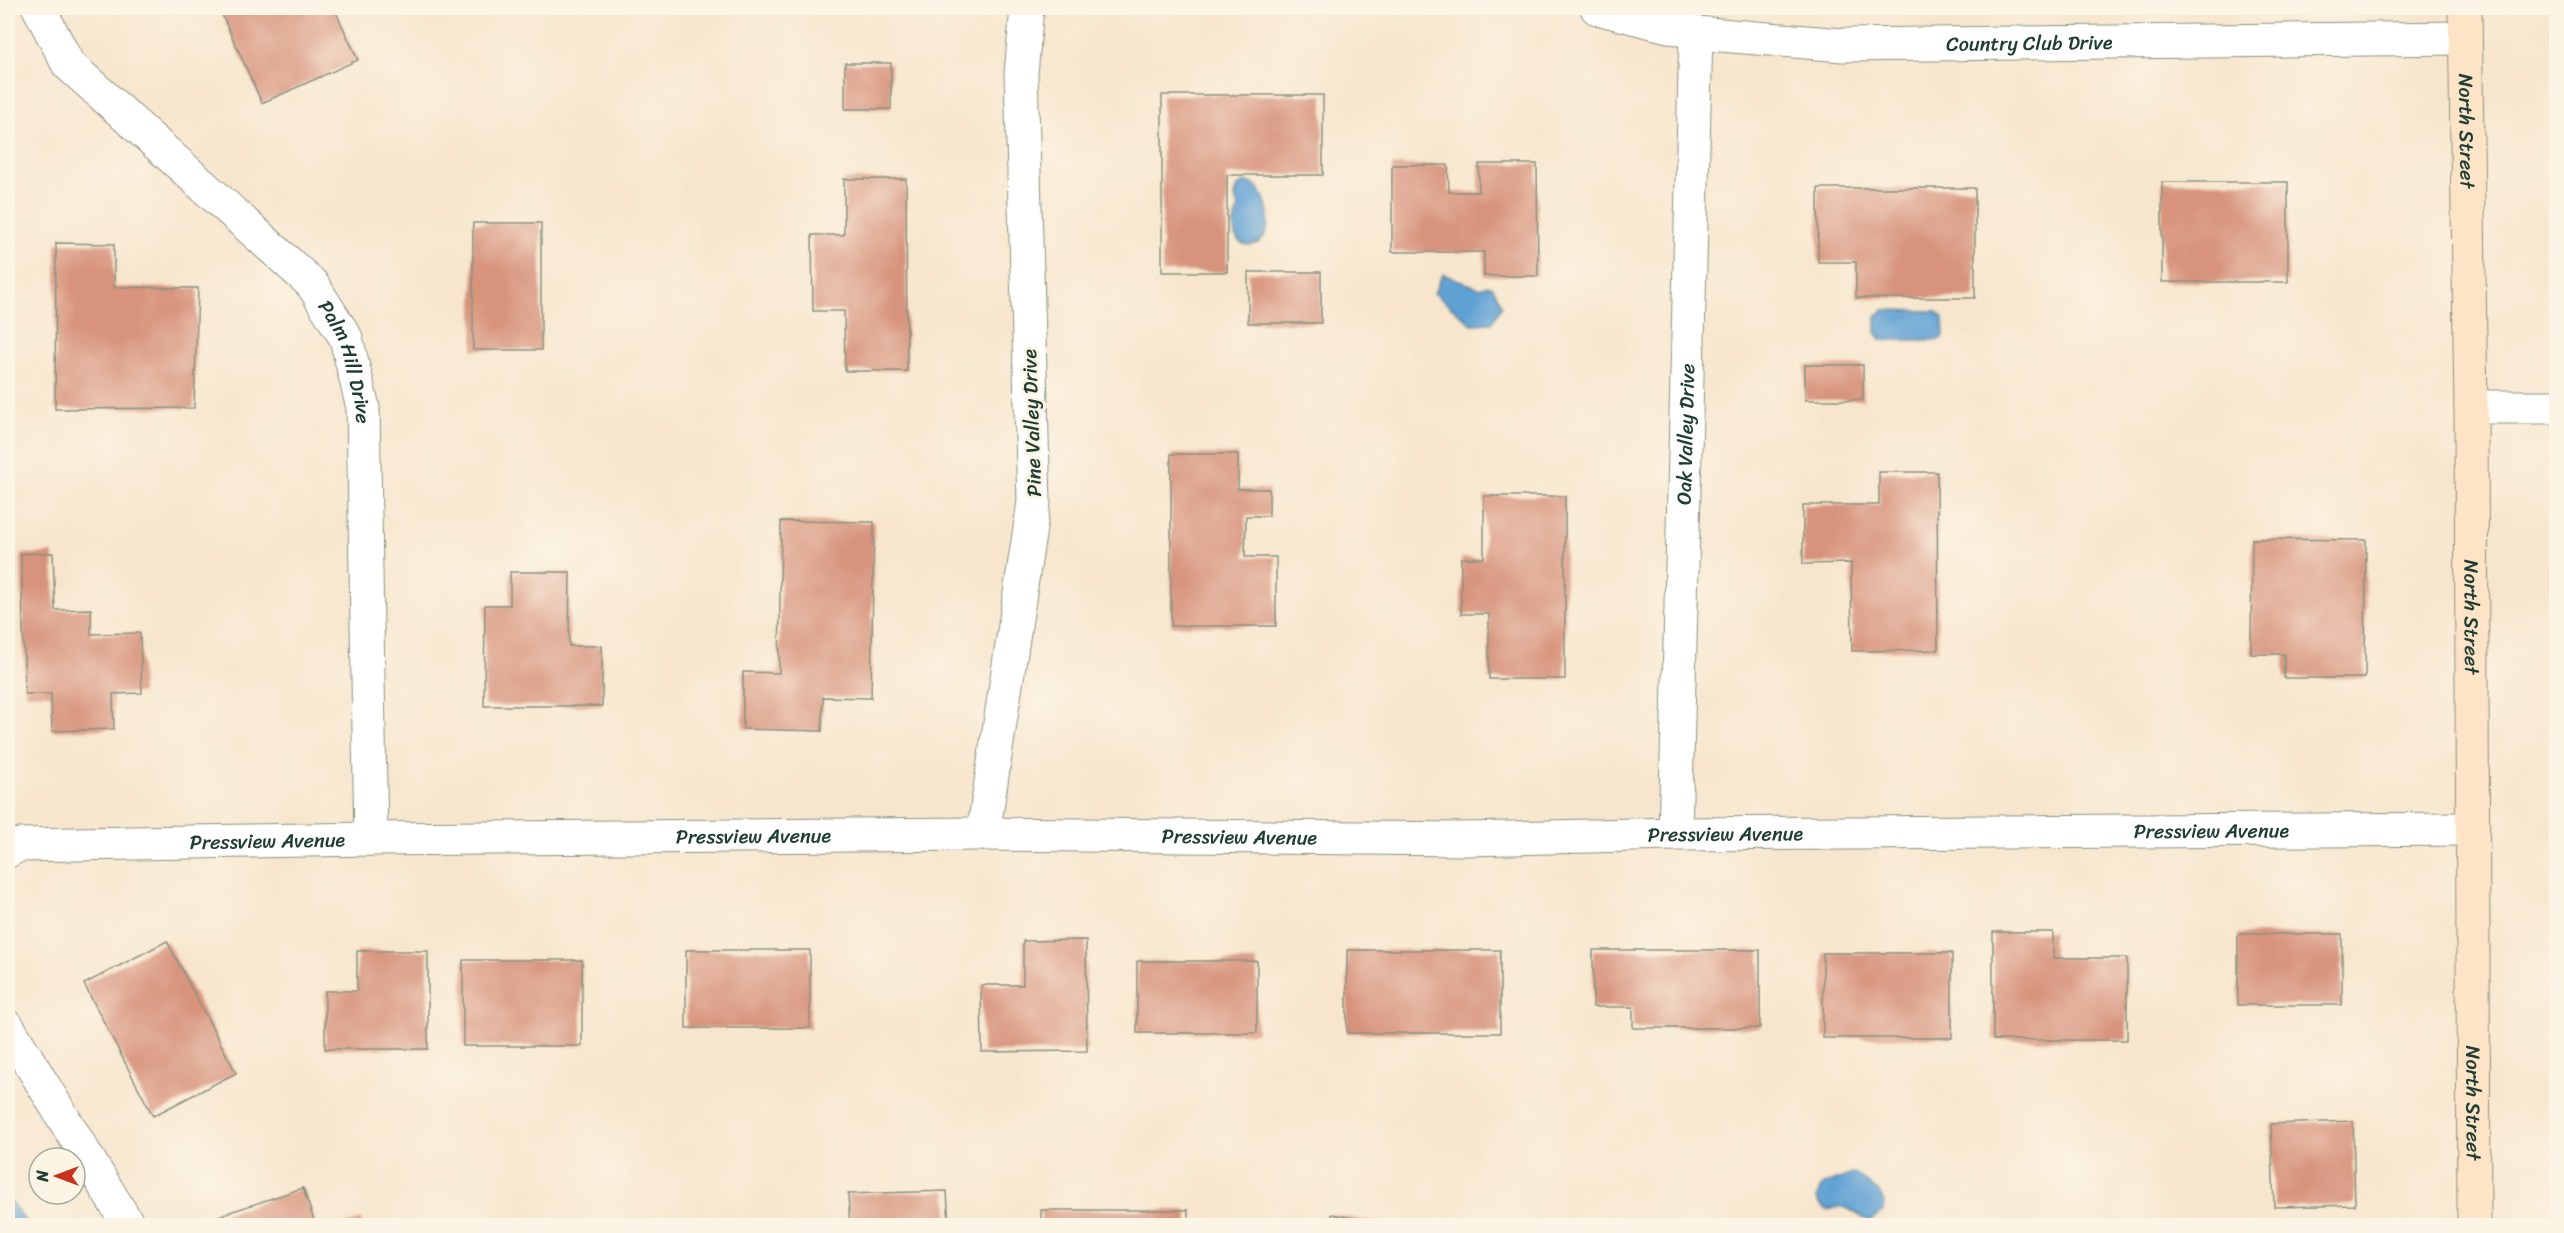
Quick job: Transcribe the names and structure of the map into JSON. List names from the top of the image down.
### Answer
{
  "streets": {
    "street": [
      "Country Club Drive",
      "North Street",
      "Palm Hill Drive",
      "Pine Valley Drive",
      "Oak Valley Drive",
      "Pressview Avenue"
    ]
  },
  "crossings": [
    ["Country Club Drive", "North Street"],
    ["Country Club Drive", "Oak Valley Drive"],
    ["North Street", "Pressview Avenue"],
    ["Palm Hill Drive", "Pressview Avenue"],
    ["Pine Valley Drive", "Pressview Avenue"],
    ["Oak Valley Drive", "Pressview Avenue"]
  ],
  "north": "left"
}
